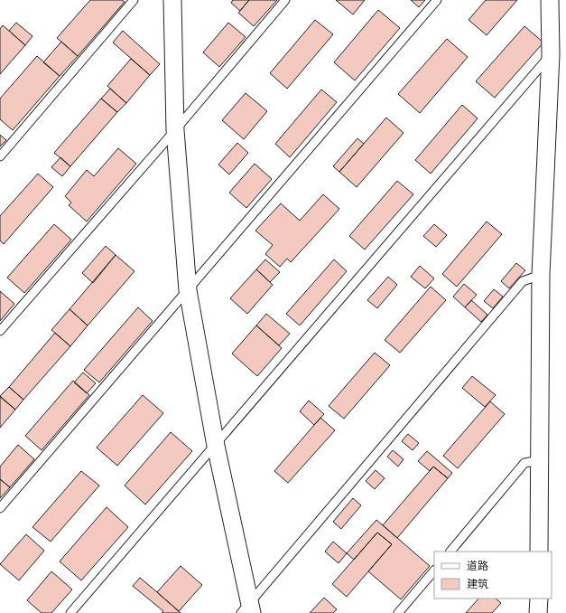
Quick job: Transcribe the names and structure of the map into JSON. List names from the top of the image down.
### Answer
{
  "legend": ["道路", "建筑"]
}
